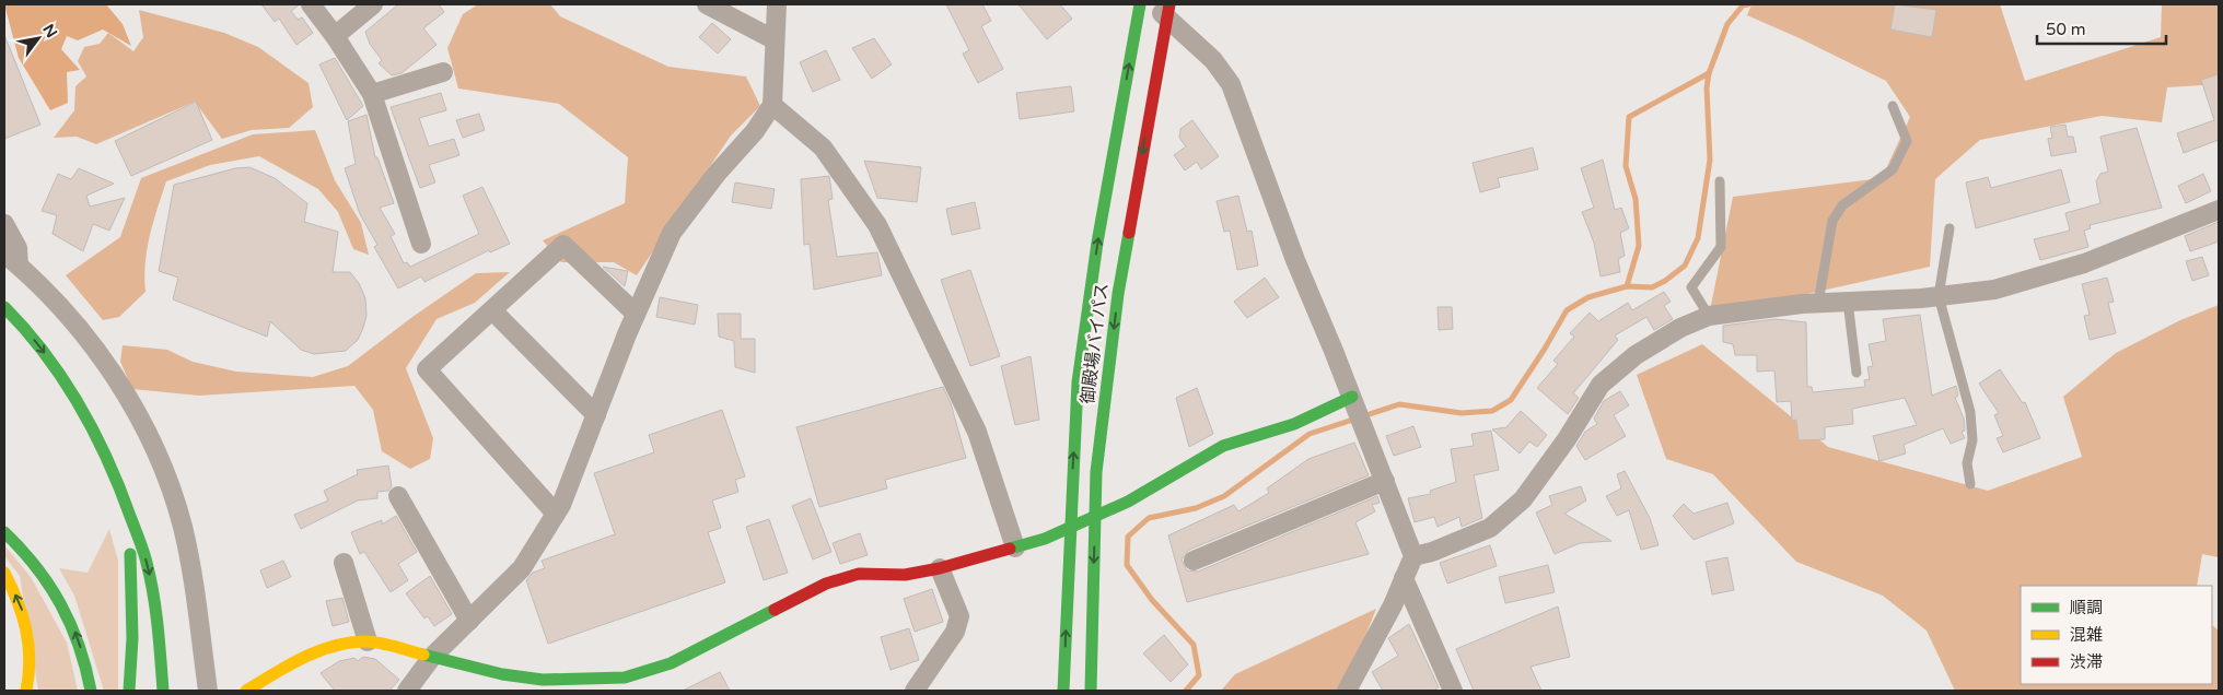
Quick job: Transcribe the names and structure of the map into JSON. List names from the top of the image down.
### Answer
{
  "streets": {
    "main road": ["御殿場バイパス"]
  },
  "legend": ["順調", "混雑", "渋滞"],
  "scale_bar": "50 m",
  "north": "top right"
}
